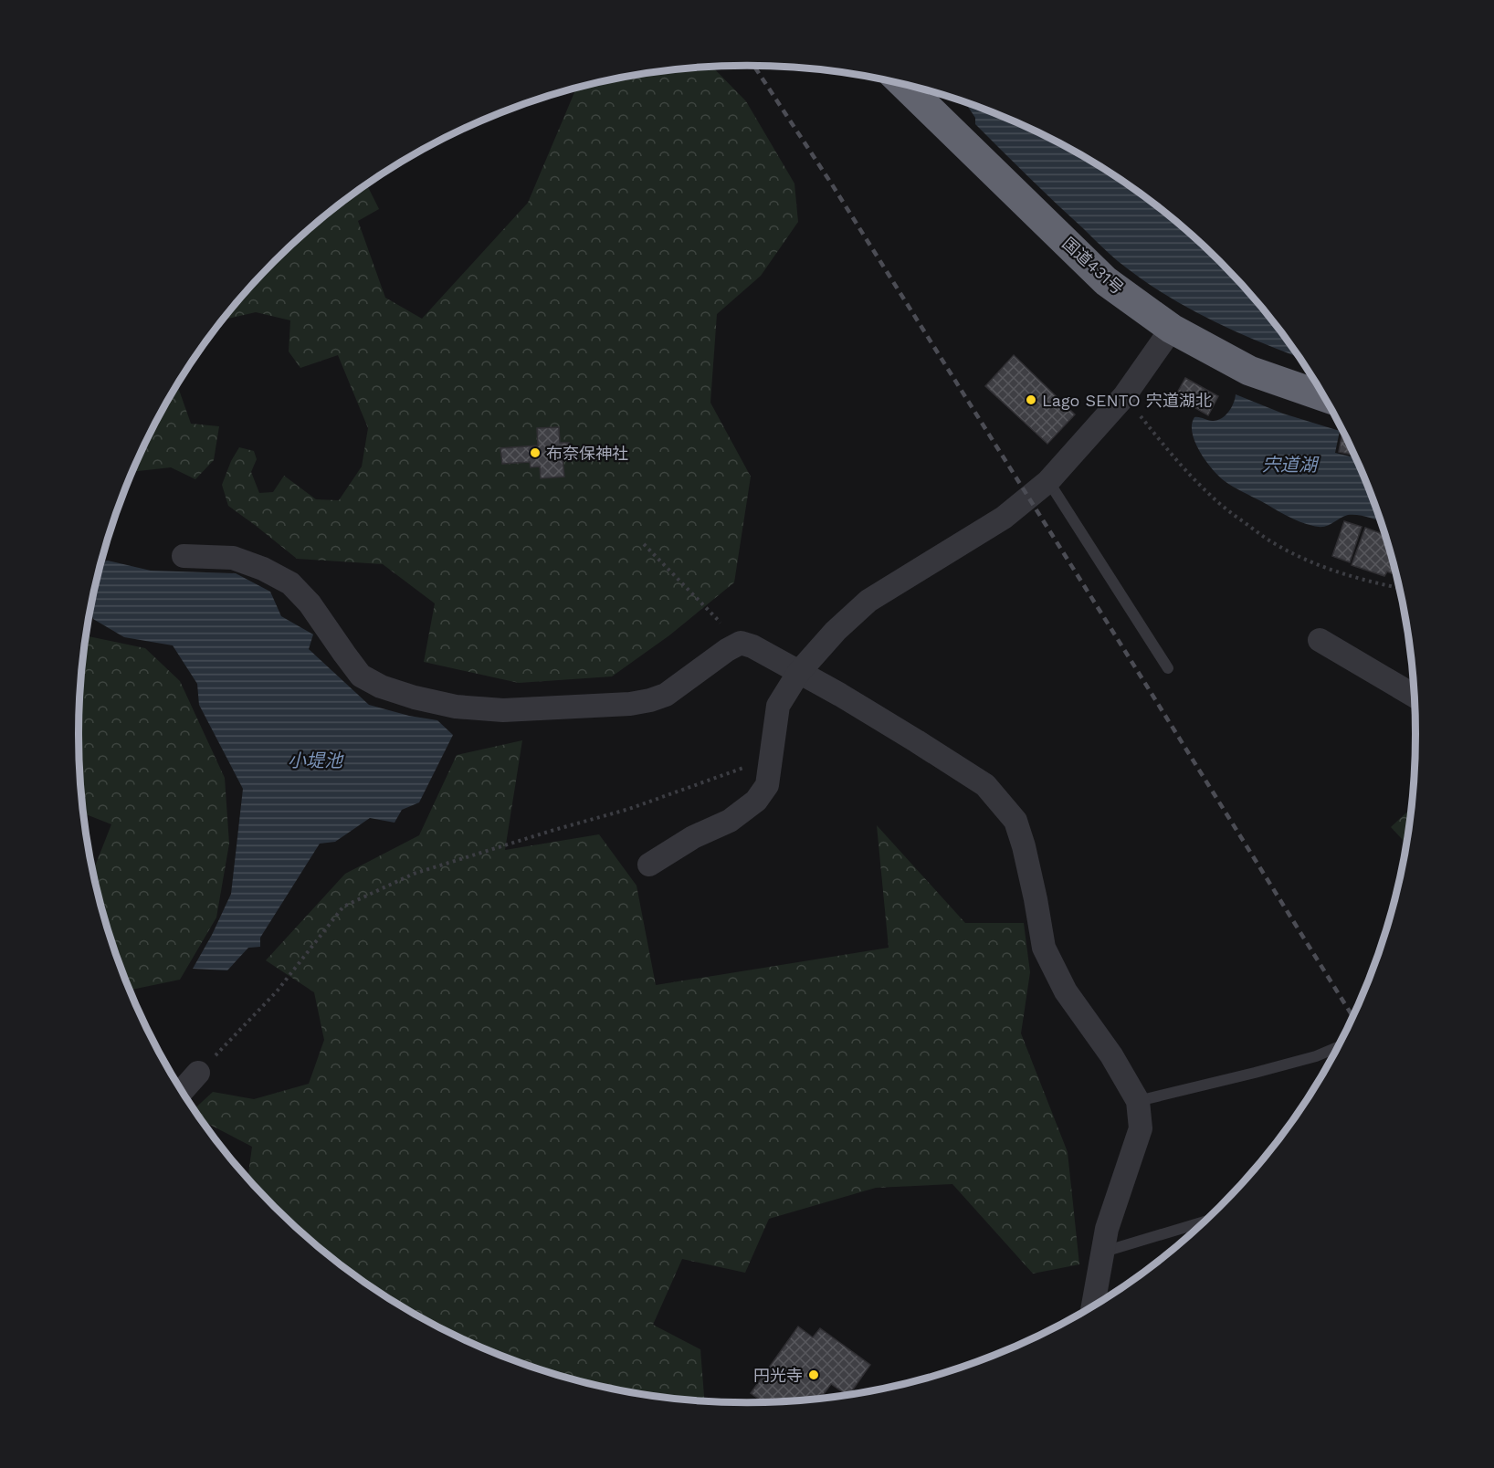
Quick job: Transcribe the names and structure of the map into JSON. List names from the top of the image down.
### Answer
{
  "streets": {
    "highway": ["国道431号"]
  },
  "water": ["宍道湖", "小堤池"],
  "places": ["Lago SENTO 宍道湖北", "布奈保神社", "円光寺"]
}
